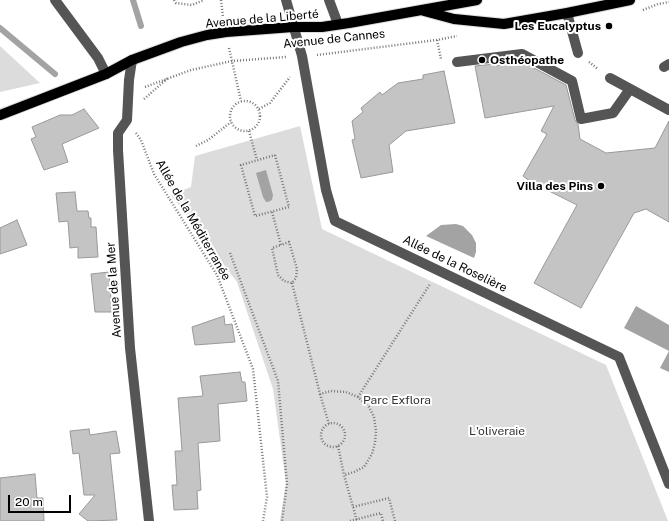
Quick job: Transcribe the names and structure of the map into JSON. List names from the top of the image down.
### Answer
{
  "streets": {
    "main road": ["Avenue de la Liberté"],
    "street": ["Allée de la Roselière", "Avenue de la Mer"],
    "path": ["Avenue de Cannes", "Allée de la Méditerranée"]
  },
  "crossings": [
    ["Avenue de la Liberté", "Allée de la Roselière"],
    ["Avenue de Cannes", "Allée de la Roselière"],
    ["Allée de la Méditerranée", "Avenue de la Mer"]
  ],
  "parks": ["Parc Exflora", "L'oliveraie"],
  "places": ["Les Eucalyptus", "Osthéopathe", "Villa des Pins"],
  "scale_bar": "20 m"
}
